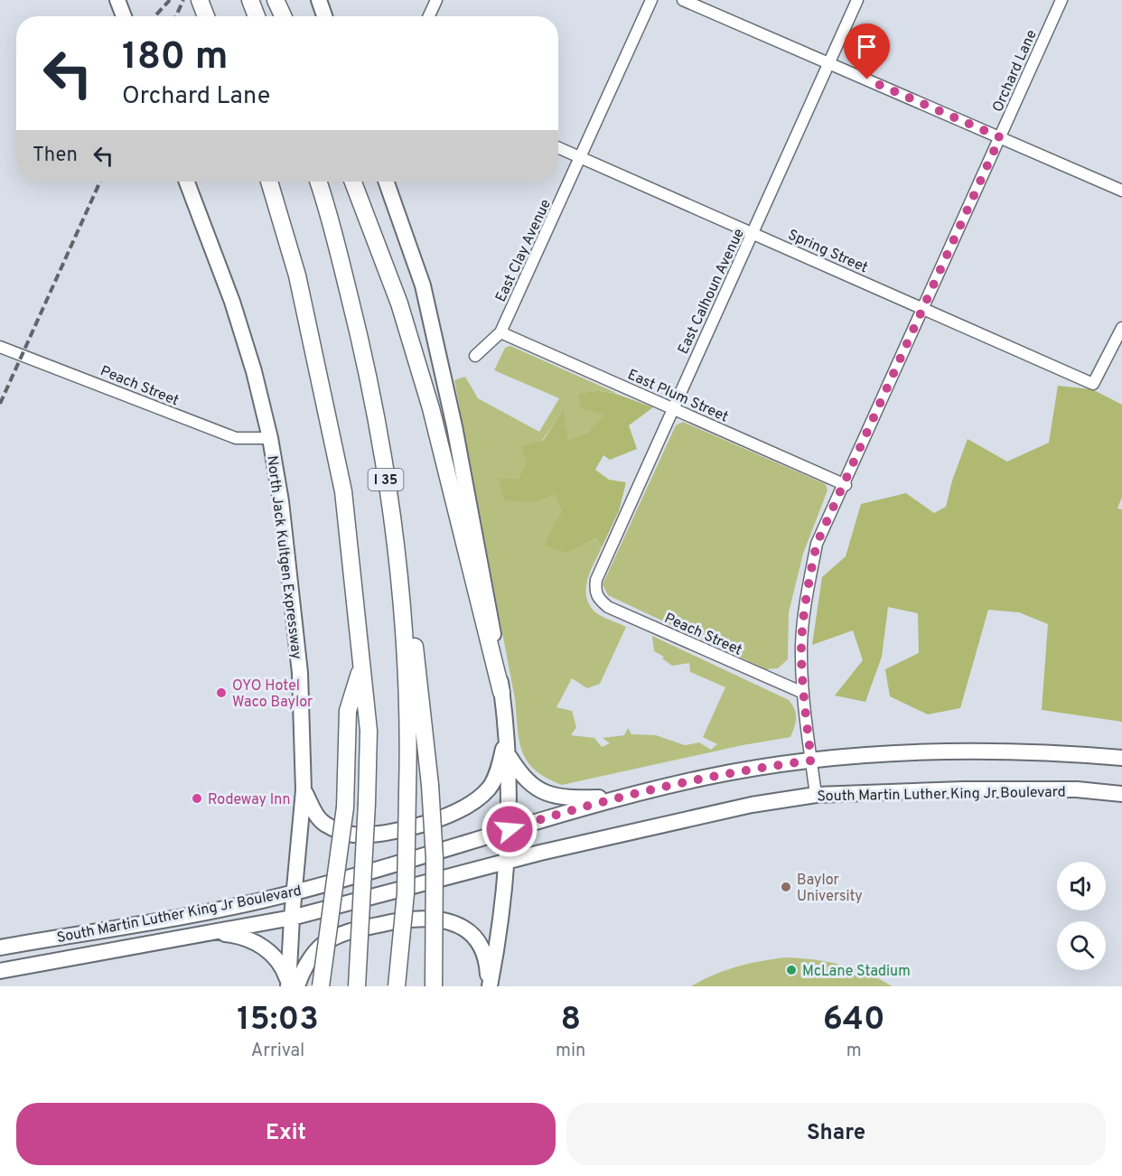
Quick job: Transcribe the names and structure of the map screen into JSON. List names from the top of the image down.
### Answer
{
  "streets": {
    "highway": ["I 35"],
    "main road": ["North Jack Kultgen Expressway", "South Martin Luther King Jr Boulevard"],
    "street": [
      "Orchard Lane",
      "East Clay Avenue",
      "Spring Street",
      "East Calhoun Avenue",
      "Peach Street",
      "East Plum Street"
    ]
  },
  "crossings": [
    ["Orchard Lane", "Spring Street"],
    ["Orchard Lane", "Peach Street"],
    ["Orchard Lane", "East Plum Street"],
    ["Orchard Lane", "South Martin Luther King Jr Boulevard"],
    ["East Clay Avenue", "Spring Street"],
    ["East Clay Avenue", "East Plum Street"],
    ["Spring Street", "East Calhoun Avenue"],
    ["East Calhoun Avenue", "Peach Street"],
    ["East Calhoun Avenue", "East Plum Street"],
    ["Peach Street", "North Jack Kultgen Expressway"],
    ["North Jack Kultgen Expressway", "South Martin Luther King Jr Boulevard"]
  ],
  "places": [
    "OYO Hotel Waco Baylor",
    "Rodeway Inn",
    "Baylor University",
    "McLane Stadium"
  ],
  "page": {
    "turn": ["180 m", "Orchard Lane"],
    "then": "Then",
    "eta": [
      "15:03",
      "Arrival",
      "8",
      "min",
      "640",
      "m"
    ],
    "buttons": ["Exit", "Share"]
  }
}
